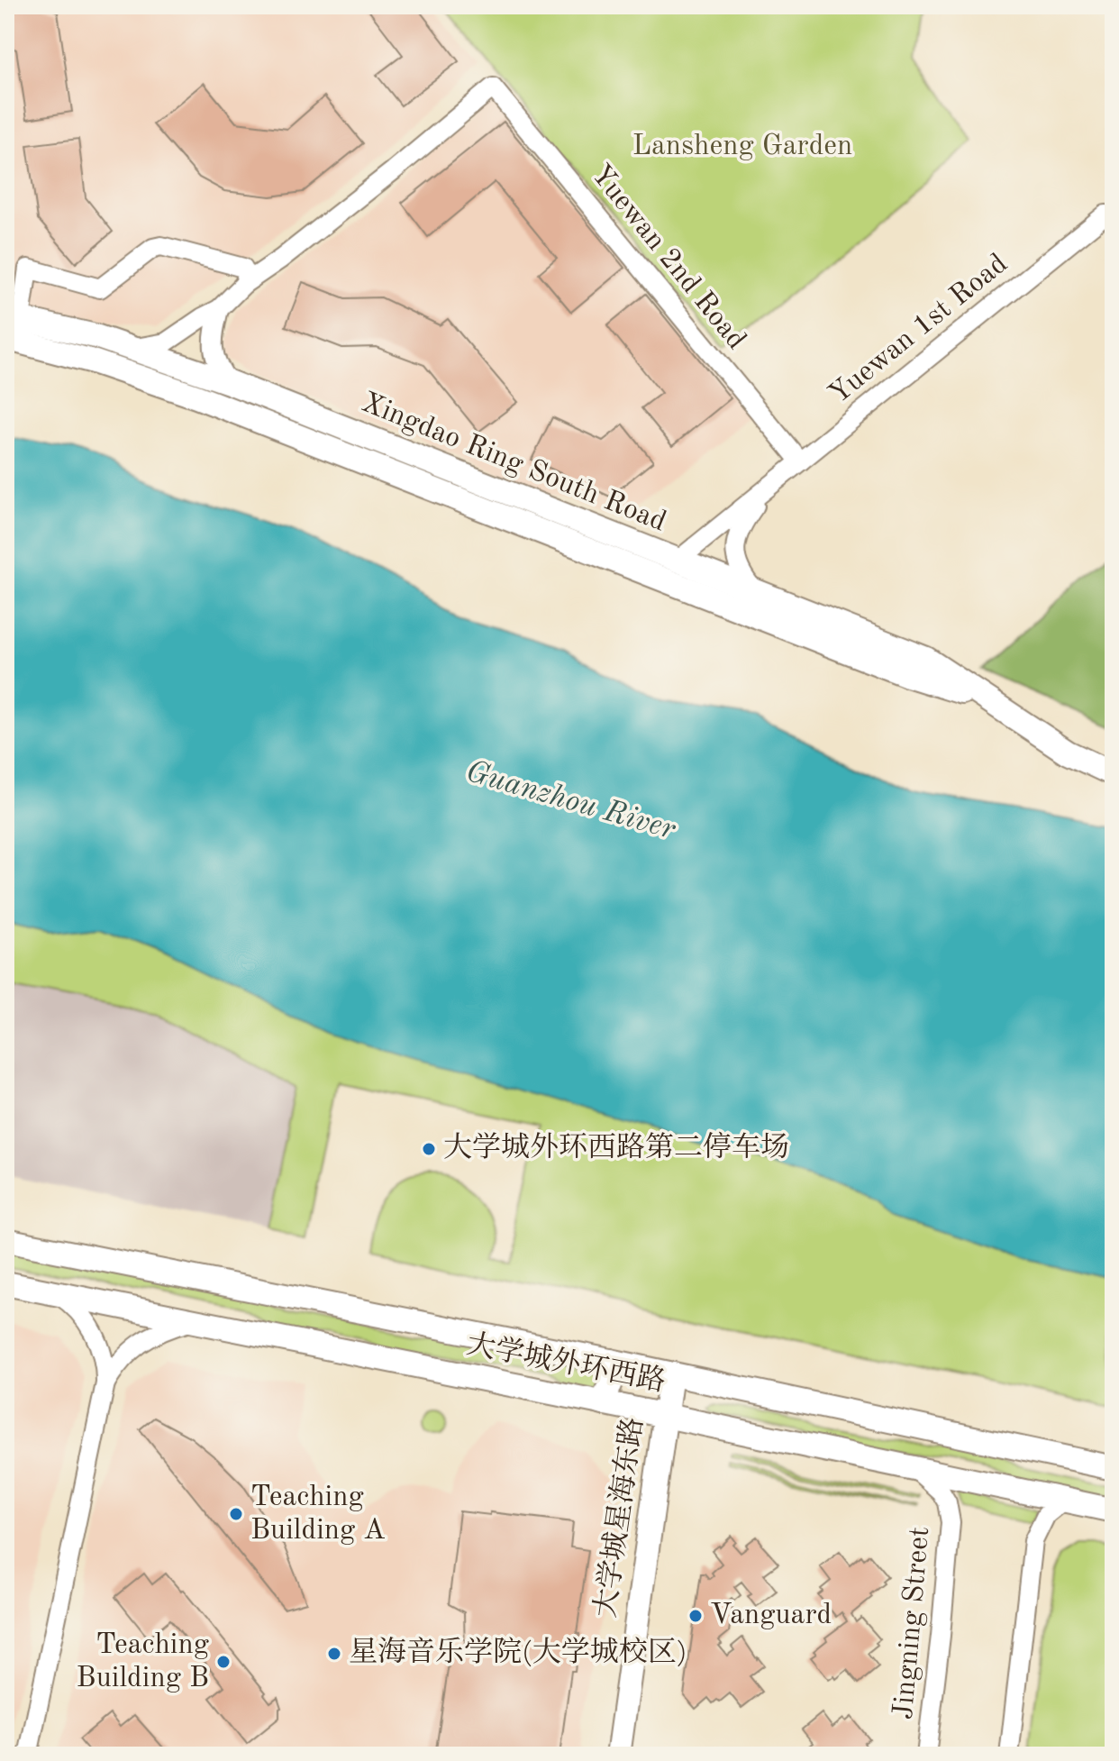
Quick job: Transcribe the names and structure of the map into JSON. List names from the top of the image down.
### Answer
{
  "streets": {
    "main road": ["Xingdao Ring South Road", "大学城外环西路", "大学城星海东路"],
    "street": ["Yuewan 2nd Road", "Yuewan 1st Road", "Jingning Street"]
  },
  "crossings": [
    ["Yuewan 2nd Road", "Yuewan 1st Road"],
    ["Yuewan 1st Road", "Xingdao Ring South Road"],
    ["大学城外环西路", "大学城星海东路"],
    ["大学城外环西路", "Jingning Street"]
  ],
  "water": ["Guanzhou River"],
  "parks": ["Lansheng Garden"],
  "places": [
    "大学城外环西路第二停车场",
    "Teaching Building A",
    "Vanguard",
    "星海音乐学院(大学城校区)",
    "Teaching Building B"
  ]
}
